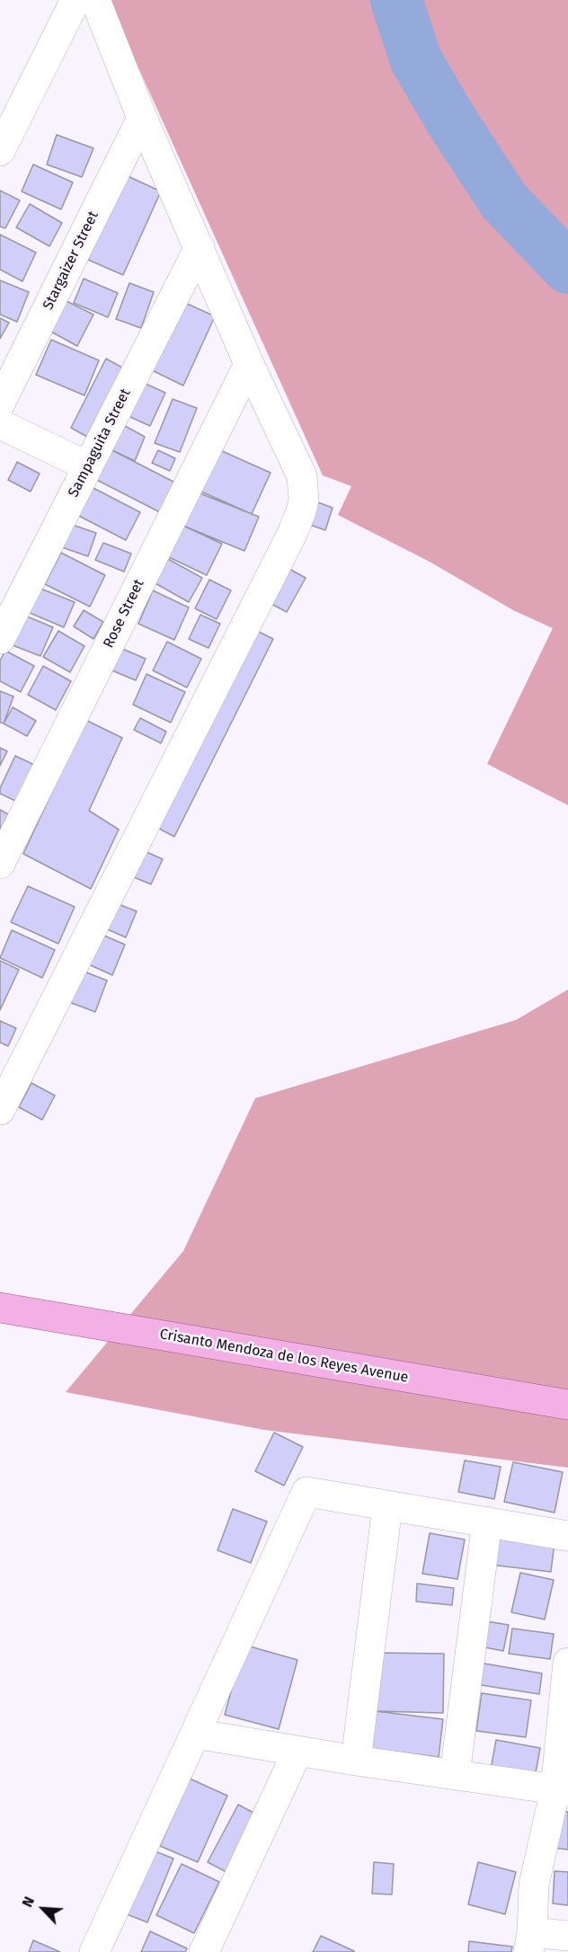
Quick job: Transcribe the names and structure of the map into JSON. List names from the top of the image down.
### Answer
{
  "streets": {
    "main road": ["Crisanto Mendoza de los Reyes Avenue"],
    "street": ["Stargaizer Street", "Sampaguita Street", "Rose Street"]
  },
  "north": "top left"
}
